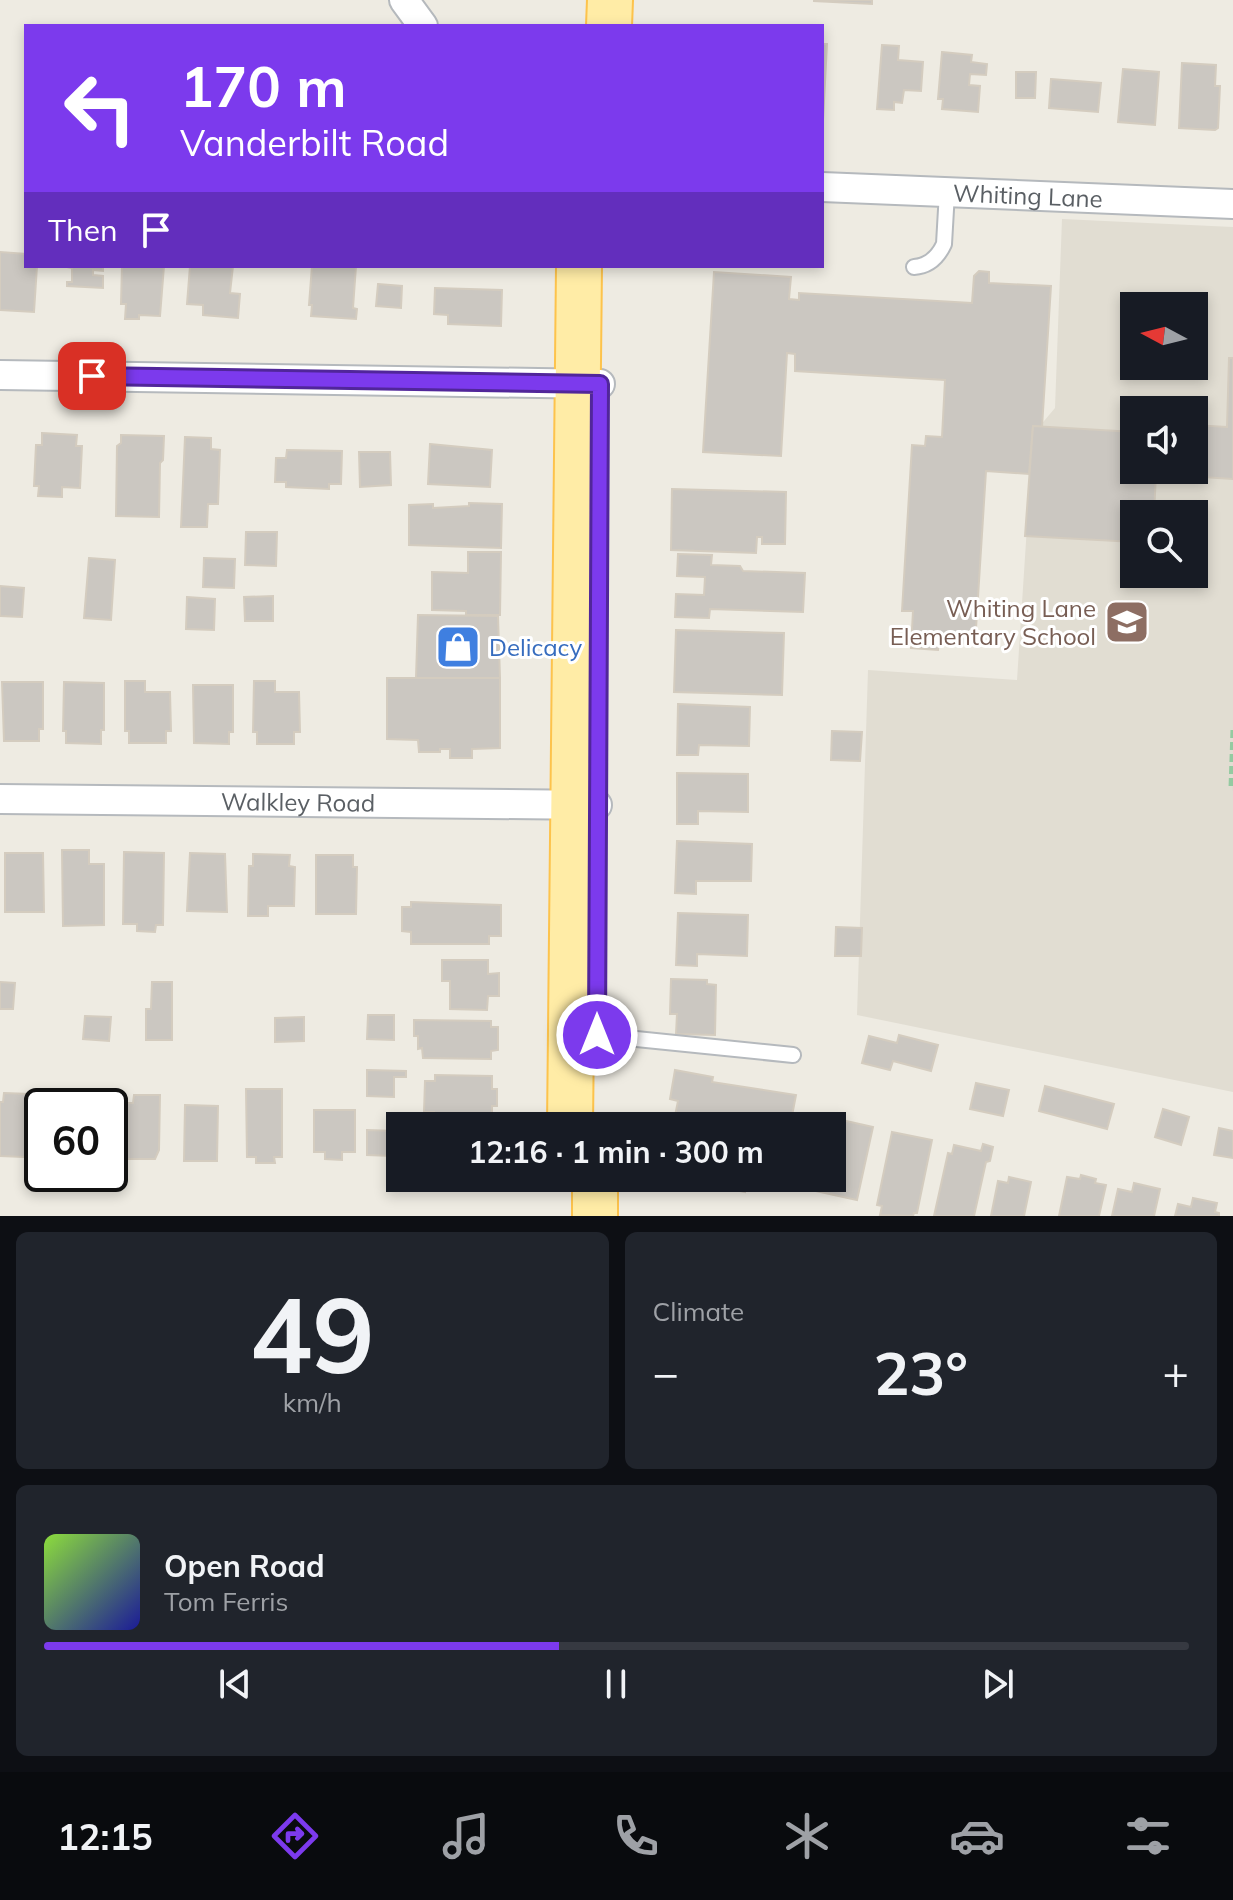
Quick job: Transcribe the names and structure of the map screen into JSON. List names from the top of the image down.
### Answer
{
  "streets": {
    "street": ["Whiting Lane", "Walkley Road"]
  },
  "places": {
    "school or university": ["Whiting Lane Elementary School"],
    "shop": ["Delicacy"]
  },
  "north": "left",
  "page": {
    "turn": ["170 m", "Vanderbilt Road"],
    "then": "Then",
    "limit": "60",
    "trip": "12:16 · 1 min · 300 m",
    "tile": [
      ["49", "km/h"],
      "Climate"
    ],
    "heat": ["−", "23°", "+"],
    "song": ["Open Road", "Tom Ferris"],
    "tabs": "12:15"
  }
}
